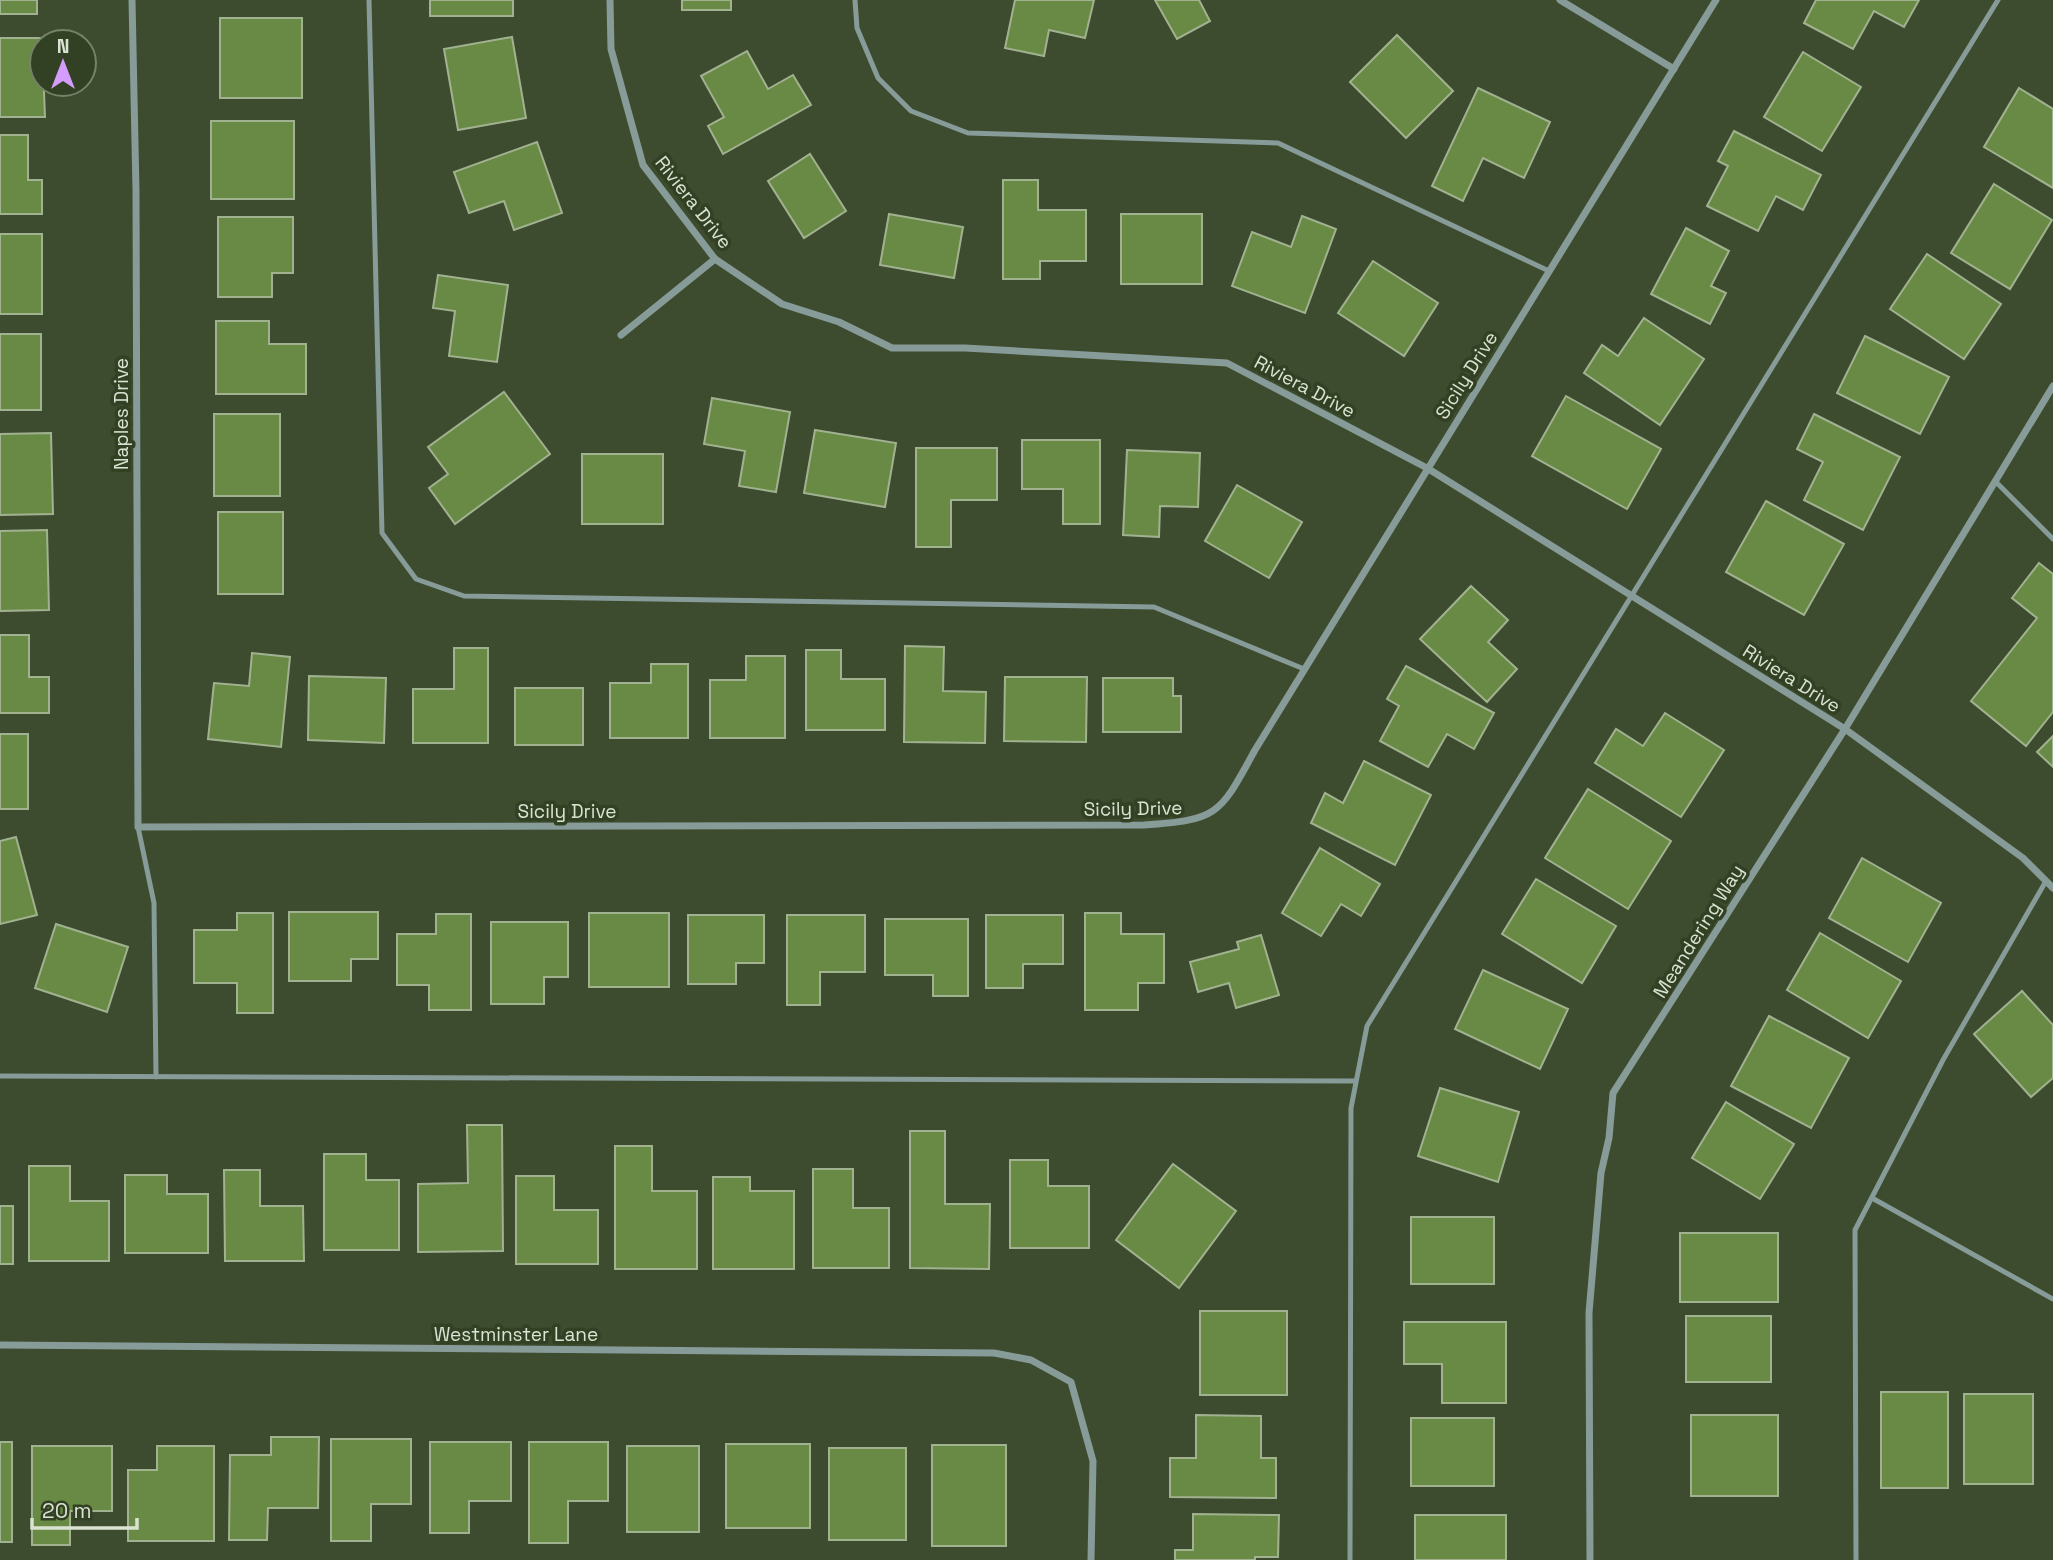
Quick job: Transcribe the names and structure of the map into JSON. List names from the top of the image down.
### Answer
{
  "streets": {
    "street": [
      "Riviera Drive",
      "Sicily Drive",
      "Naples Drive",
      "Meandering Way",
      "Westminster Lane"
    ]
  },
  "crossings": [
    ["Riviera Drive", "Sicily Drive"],
    ["Riviera Drive", "Meandering Way"],
    ["Sicily Drive", "Naples Drive"]
  ],
  "scale_bar": "20 m",
  "north": "top"
}
